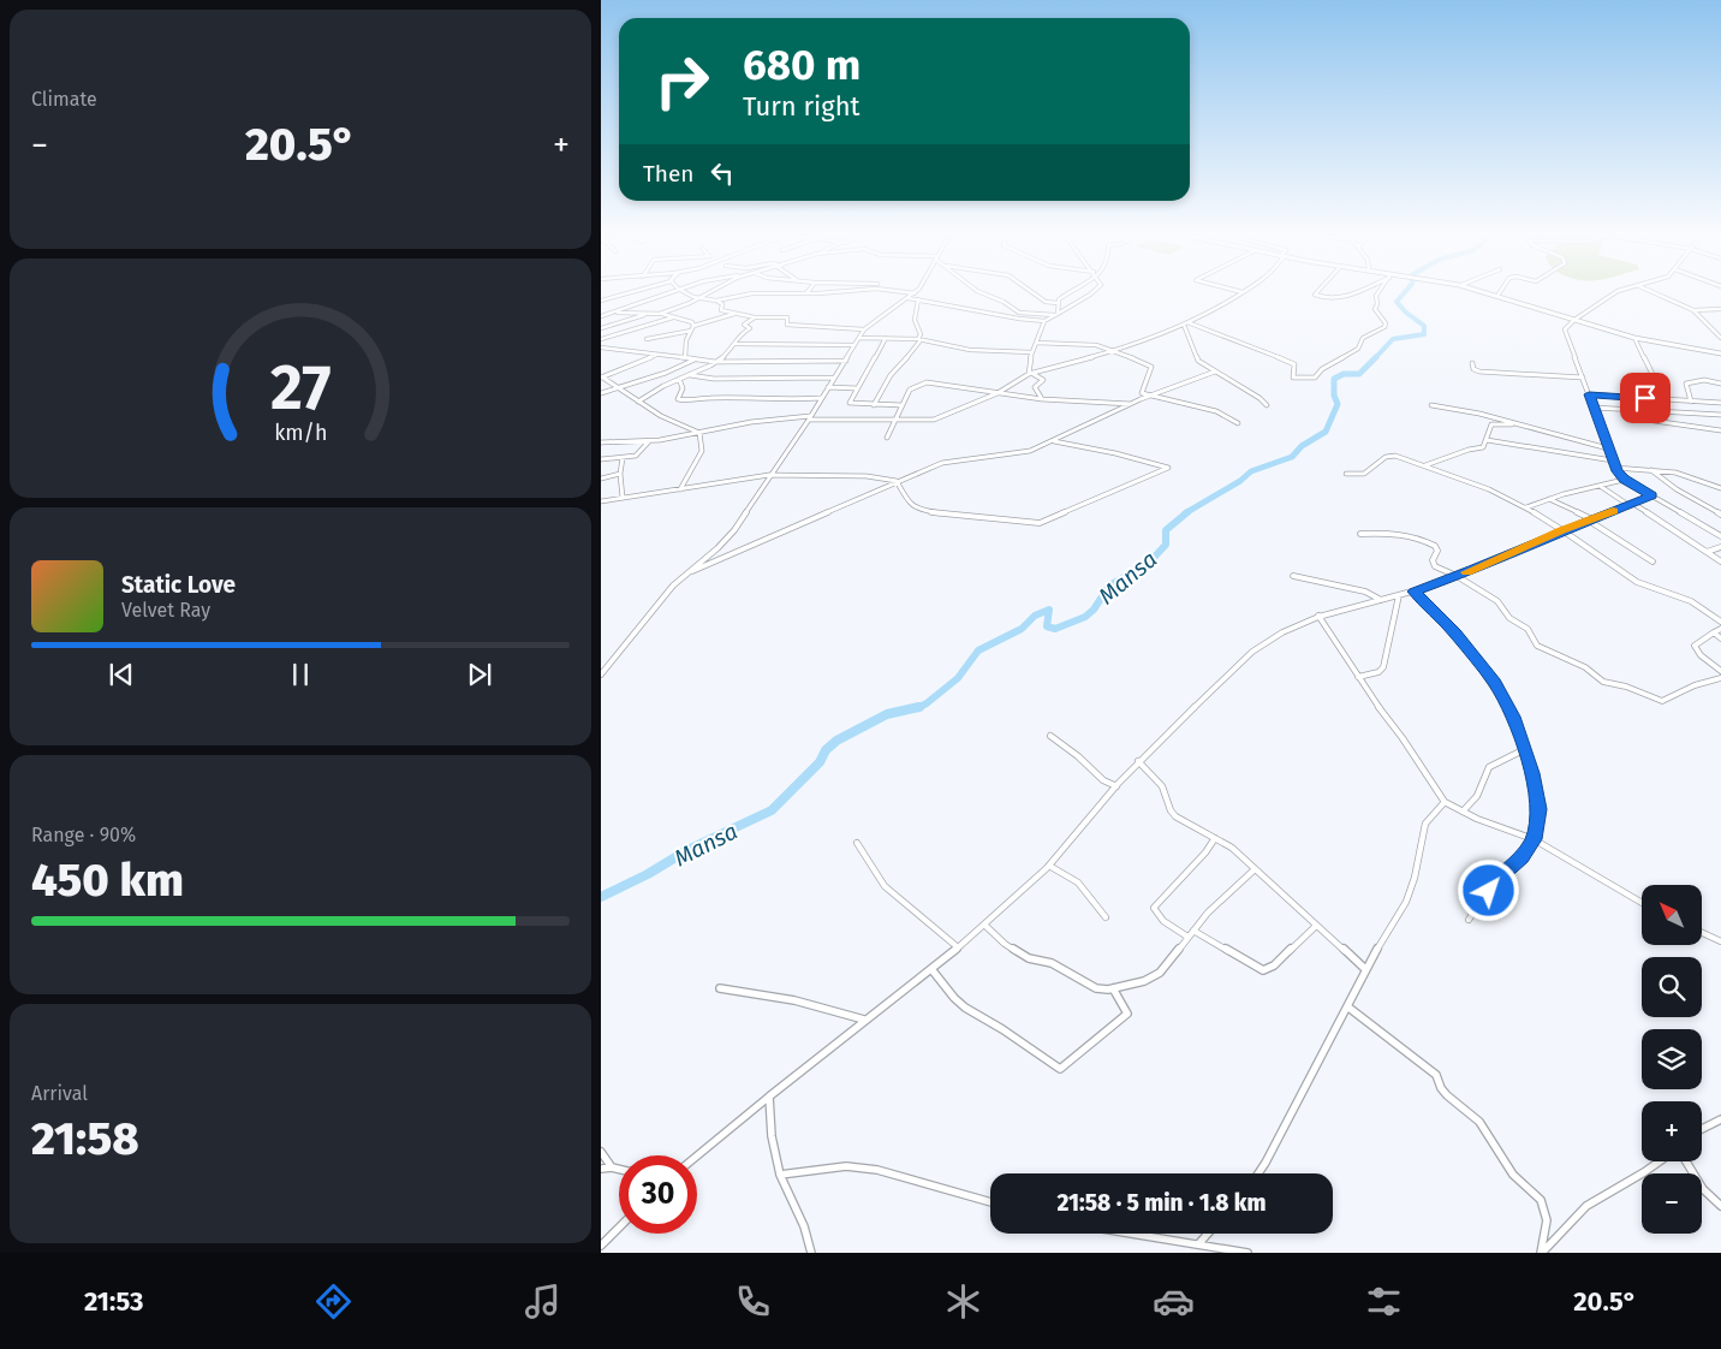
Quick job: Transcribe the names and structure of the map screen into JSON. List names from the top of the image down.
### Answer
{
  "water": ["Mansa"],
  "north": "top left",
  "page": {
    "tile": [
      "Climate",
      ["Range · 90%", "450 km"],
      ["Arrival", "21:58"]
    ],
    "turn": ["680 m", "Turn right"],
    "heat": ["−", "20.5°", "+"],
    "then": "Then",
    "song": ["Static Love", "Velvet Ray"],
    "map_buttons": ["+", "−"],
    "limit": "30",
    "trip": "21:58 · 5 min · 1.8 km",
    "tabs": ["21:53", "20.5°"],
    "gauge": ["27", "km/h"]
  }
}
